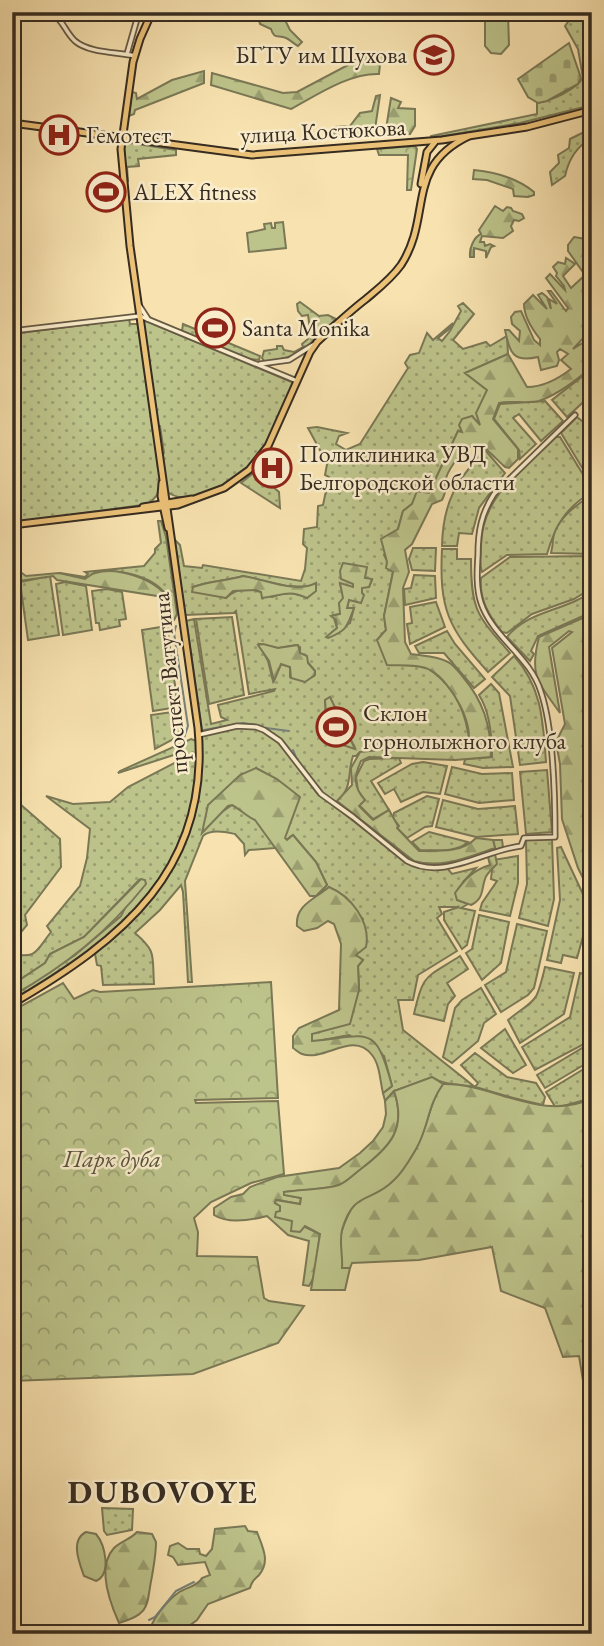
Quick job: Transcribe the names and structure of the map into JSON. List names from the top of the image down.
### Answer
{
  "streets": {
    "main road": ["улица Костюкова", "проспект Ватутина"]
  },
  "crossings": [
    ["улица Костюкова", "проспект Ватутина"]
  ],
  "districts": ["DUBOVOYE"],
  "parks": ["Парк дуба"],
  "places": {
    "school or university": ["БГТУ им Шухова"],
    "hospital": ["Гемотест", "Поликлиника УВД Белгородской области"],
    "sports": ["ALEX fitness", "Santa Monika", "Склон горнолыжного клуба"]
  }
}
